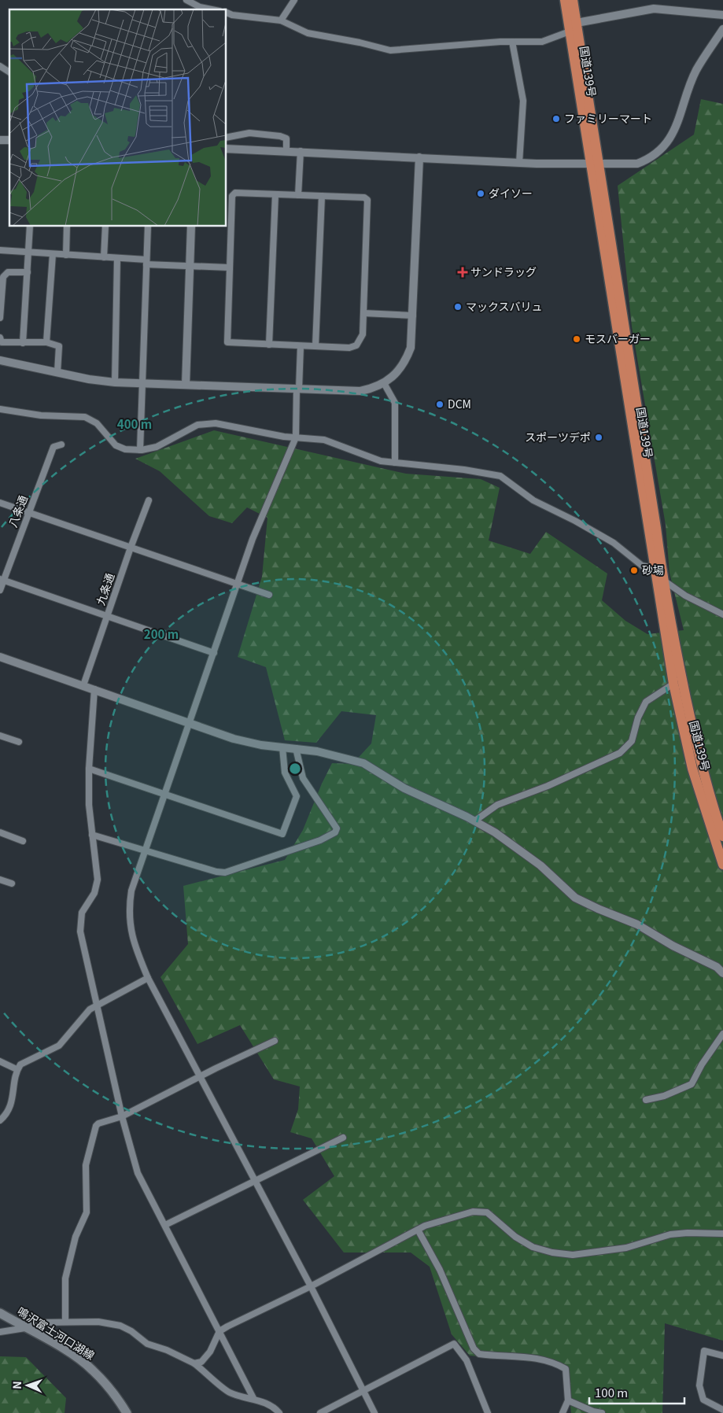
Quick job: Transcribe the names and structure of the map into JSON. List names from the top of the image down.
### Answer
{
  "streets": {
    "highway": ["国道139号"],
    "main road": ["鳴沢富士河口湖線"],
    "street": ["八条通", "九条通"]
  },
  "places": {
    "other": [
      "ファミリーマート",
      "ダイソー",
      "マックスバリュ",
      "モスバーガー",
      "DCM",
      "スポーツデポ",
      "砂場"
    ],
    "health": ["サンドラッグ"]
  },
  "scale_bar": "100 m",
  "north": "left",
  "rings": ["400 m", "200 m"]
}
